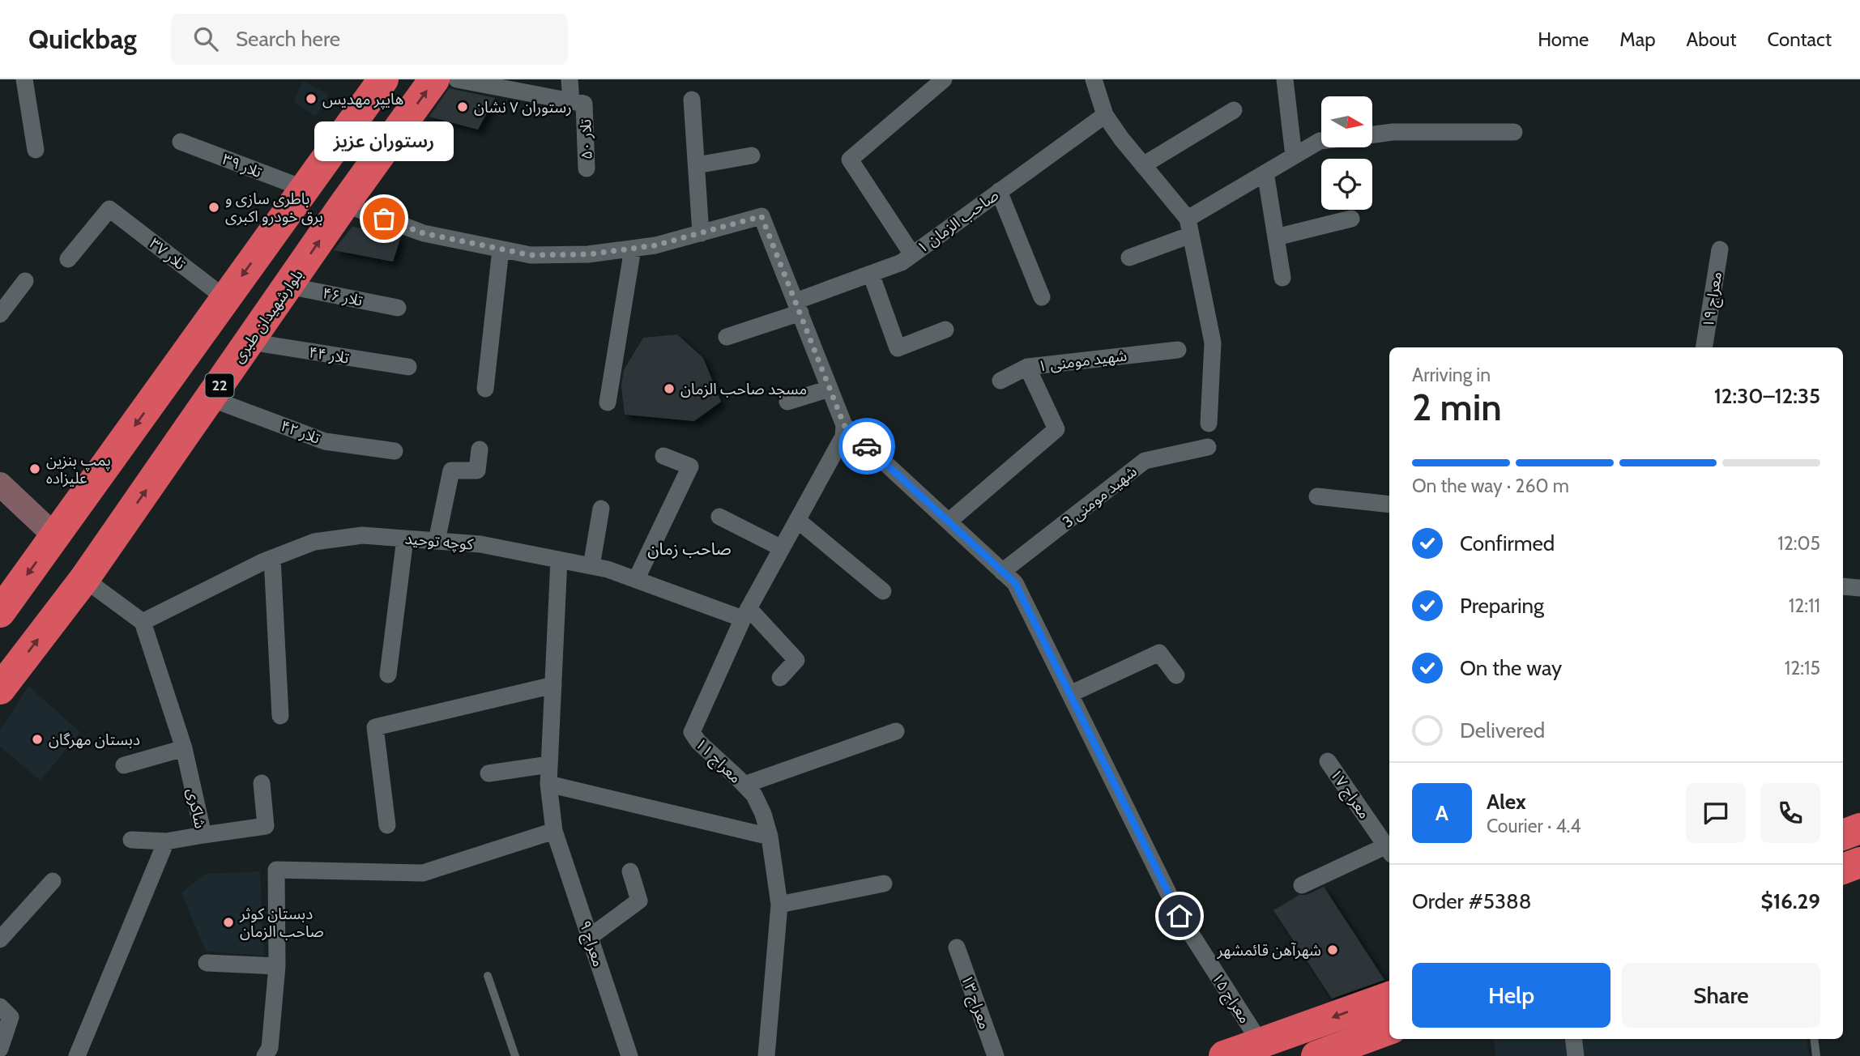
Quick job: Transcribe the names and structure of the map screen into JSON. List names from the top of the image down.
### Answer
{
  "streets": {
    "highway": ["بلوارشهیدان طبری", "22"],
    "street": [
      "تلار ۵۰",
      "تلار ۳۹",
      "صاحب الزمان ۱",
      "تلار ۳۷",
      "تلار ۴۶",
      "معراج ۱۹",
      "تلار ۴۴",
      "شهید مومنی ۱",
      "تلار ۴۲",
      "شهید مومنی 3",
      "کوچه توحید",
      "معراج ۱۱",
      "معراج ۱۷",
      "شاکری",
      "معراج ۹",
      "معراج ۱۵",
      "معراج ۱۳"
    ]
  },
  "crossings": [
    ["تلار ۴۶", "بلوارشهیدان طبری"],
    ["بلوارشهیدان طبری", "تلار ۴۴"],
    ["بلوارشهیدان طبری", "تلار ۴۲"],
    ["شهید مومنی ۱", "معراج ۱۵"],
    ["شهید مومنی 3", "معراج ۱۵"],
    ["کوچه توحید", "معراج ۱۱"],
    ["کوچه توحید", "شاکری"],
    ["کوچه توحید", "معراج ۹"],
    ["معراج ۱۱", "معراج ۱۵"]
  ],
  "districts": ["صاحب زمان"],
  "places": [
    "هایپر مهدیس",
    "رستوران ۷ نشان",
    "باطری سازی و برق خودرو اکبری",
    "رستوران عزیز",
    "مسجد صاحب الزمان",
    "پمپ بنزین علیزاده",
    "دبستان مهرگان",
    "دبستان کوثر صاحب الزمان",
    "شهرآهن قائمشهر"
  ],
  "north": "right",
  "page": {
    "header": "Quickbag",
    "search": "Search here",
    "nav": [
      "Home",
      "Map",
      "About",
      "Contact"
    ],
    "bubble": "رستوران عزیز",
    "heading": ["2 min", "Arriving in", "12:30–12:35"],
    "panel": [
      "Alex",
      "Courier · 4.4",
      "Order #5388",
      "$16.29"
    ],
    "bar": "On the way · 260 m",
    "list": [
      ["Confirmed", "12:05"],
      ["Preparing", "12:11"],
      ["On the way", "12:15"],
      "Delivered"
    ],
    "round": "A",
    "buttons": ["Help", "Share"]
  }
}
